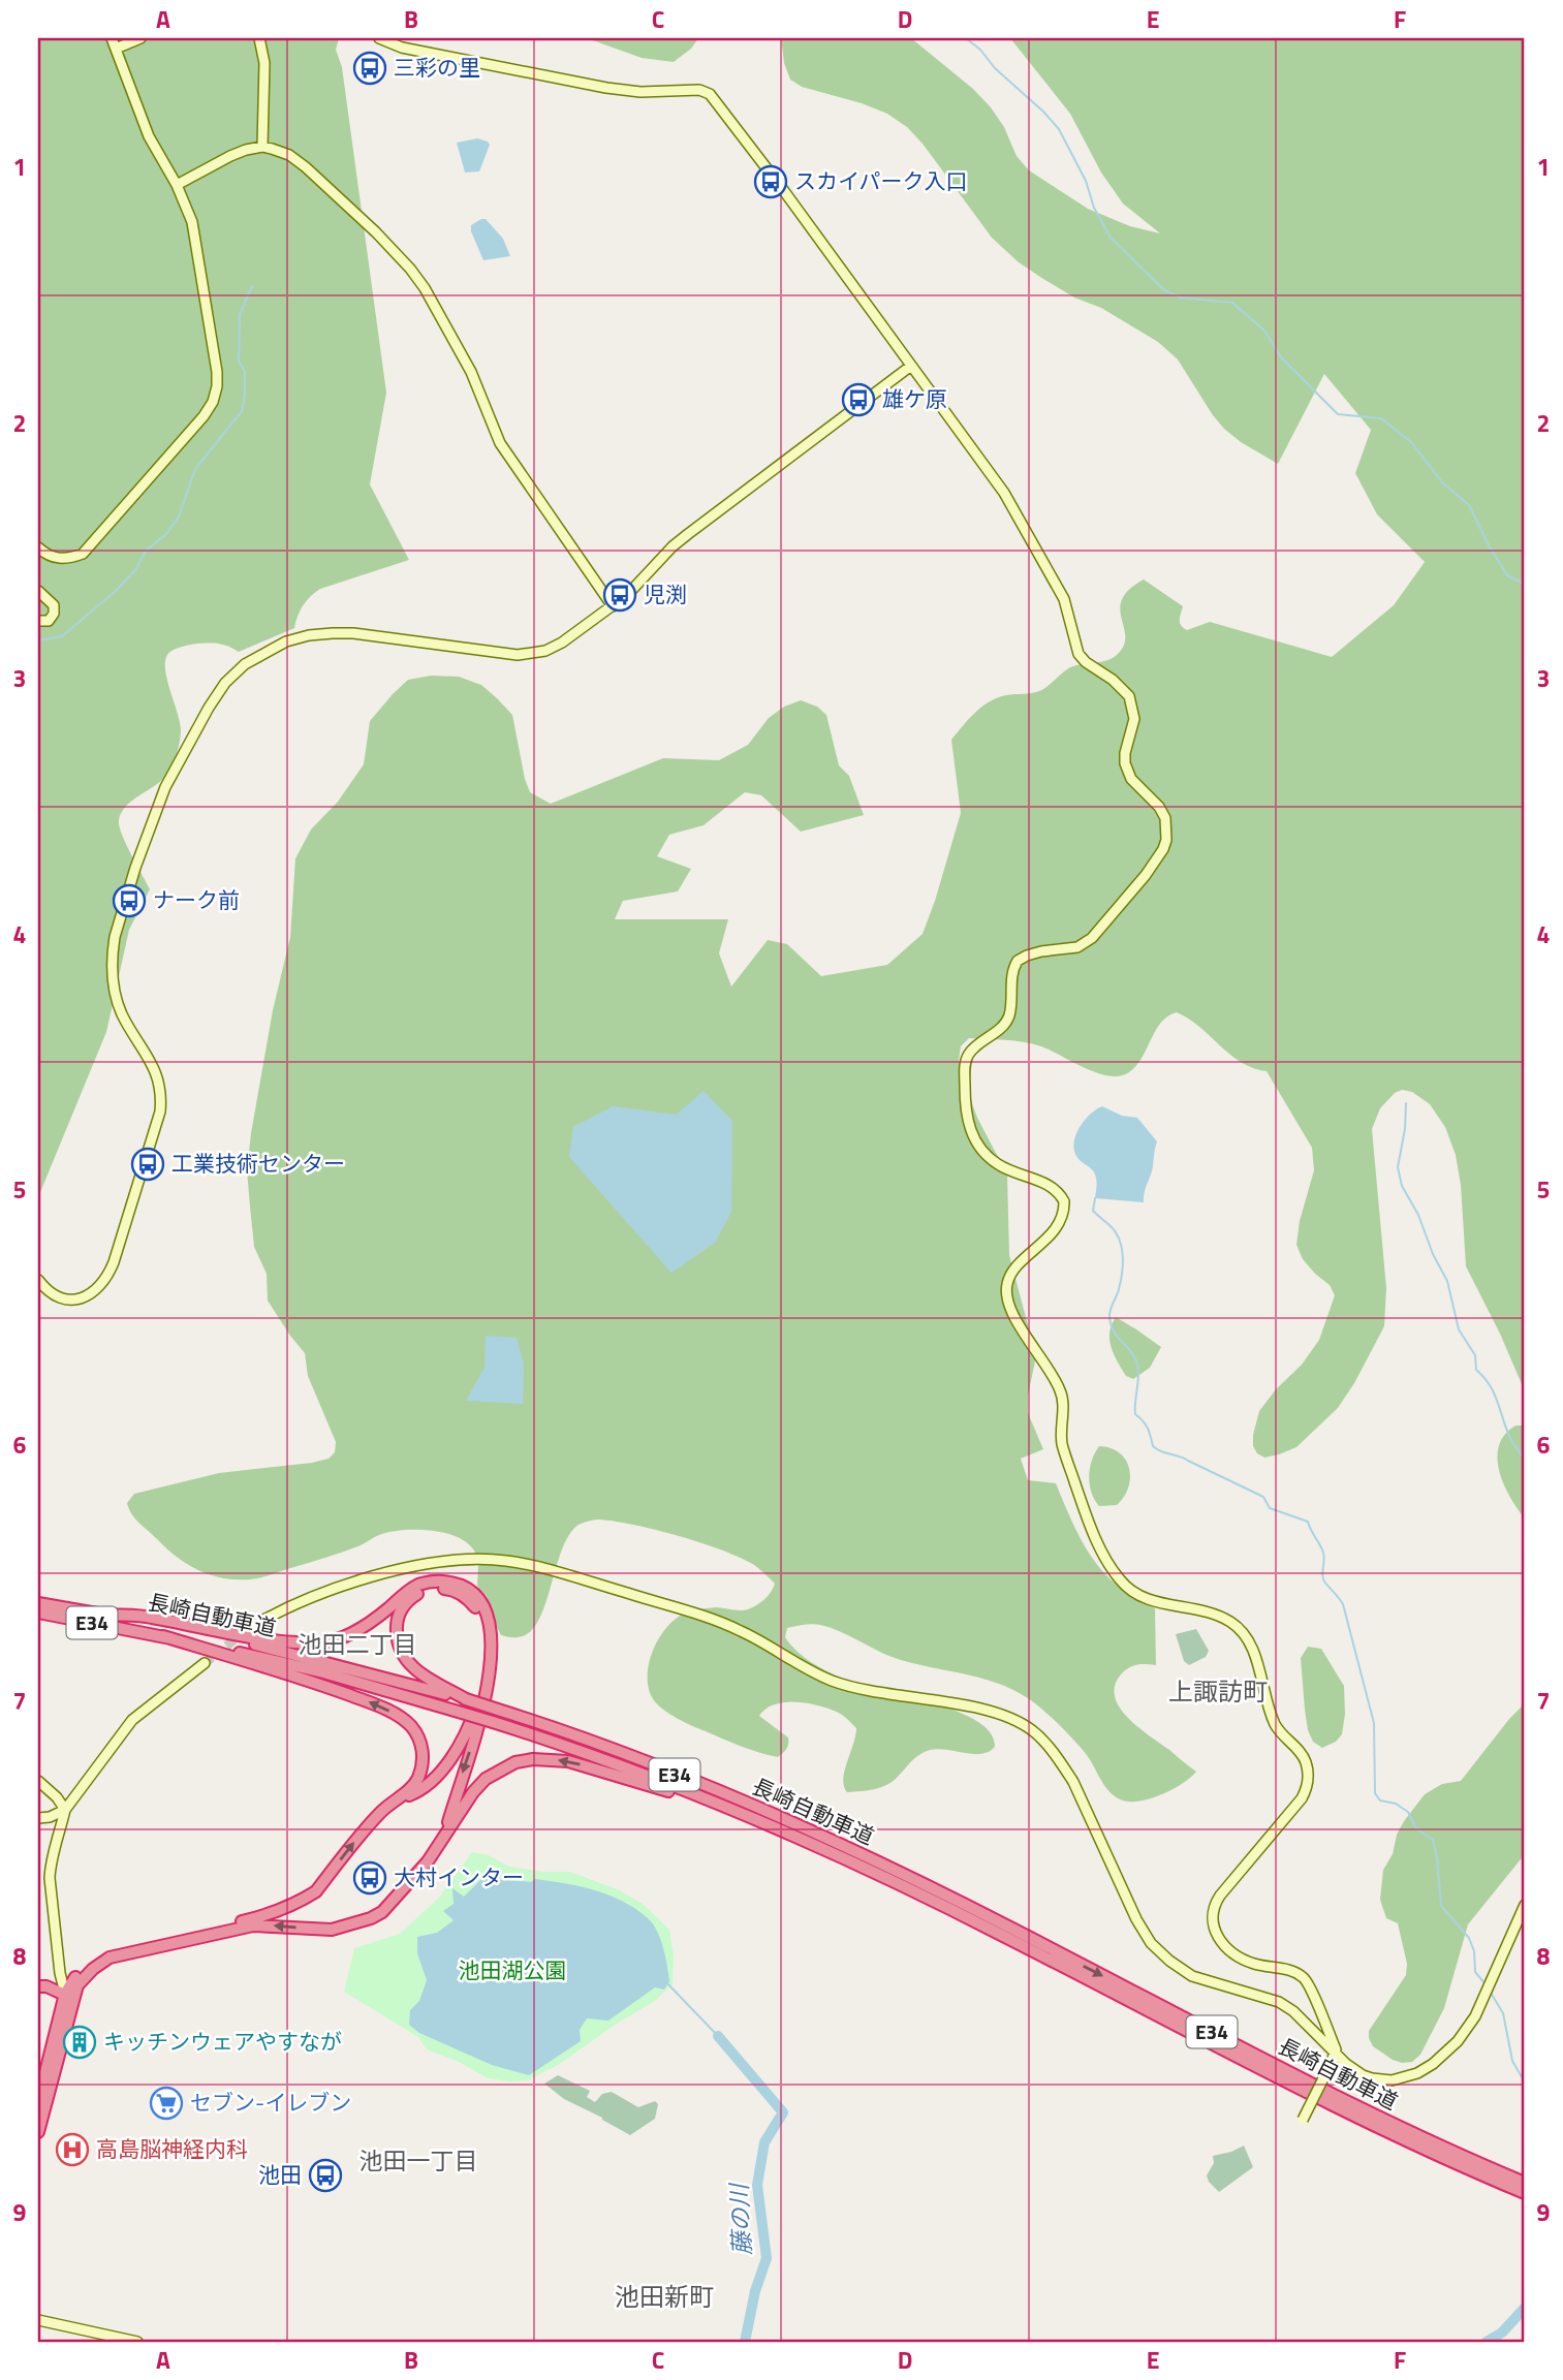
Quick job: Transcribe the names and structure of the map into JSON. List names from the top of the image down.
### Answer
{
  "streets": {
    "highway": ["長崎自動車道", "E34"]
  },
  "districts": [
    "池田二丁目",
    "上諏訪町",
    "池田一丁目",
    "池田新町"
  ],
  "water": ["藤の川"],
  "parks": ["池田湖公園"],
  "places": {
    "bus stop": [
      "三彩の里",
      "スカイパーク入口",
      "雄ケ原",
      "児渕",
      "ナーク前",
      "工業技術センター",
      "大村インター",
      "池田"
    ],
    "building": ["キッチンウェアやすなが"],
    "supermarket": ["セブン-イレブン"],
    "hospital": ["高島脳神経内科"]
  },
  "grid": {
    "columns": [
      "A",
      "B",
      "C",
      "D",
      "E",
      "F"
    ],
    "rows": [
      "1",
      "2",
      "3",
      "4",
      "5",
      "6",
      "7",
      "8",
      "9"
    ]
  }
}
